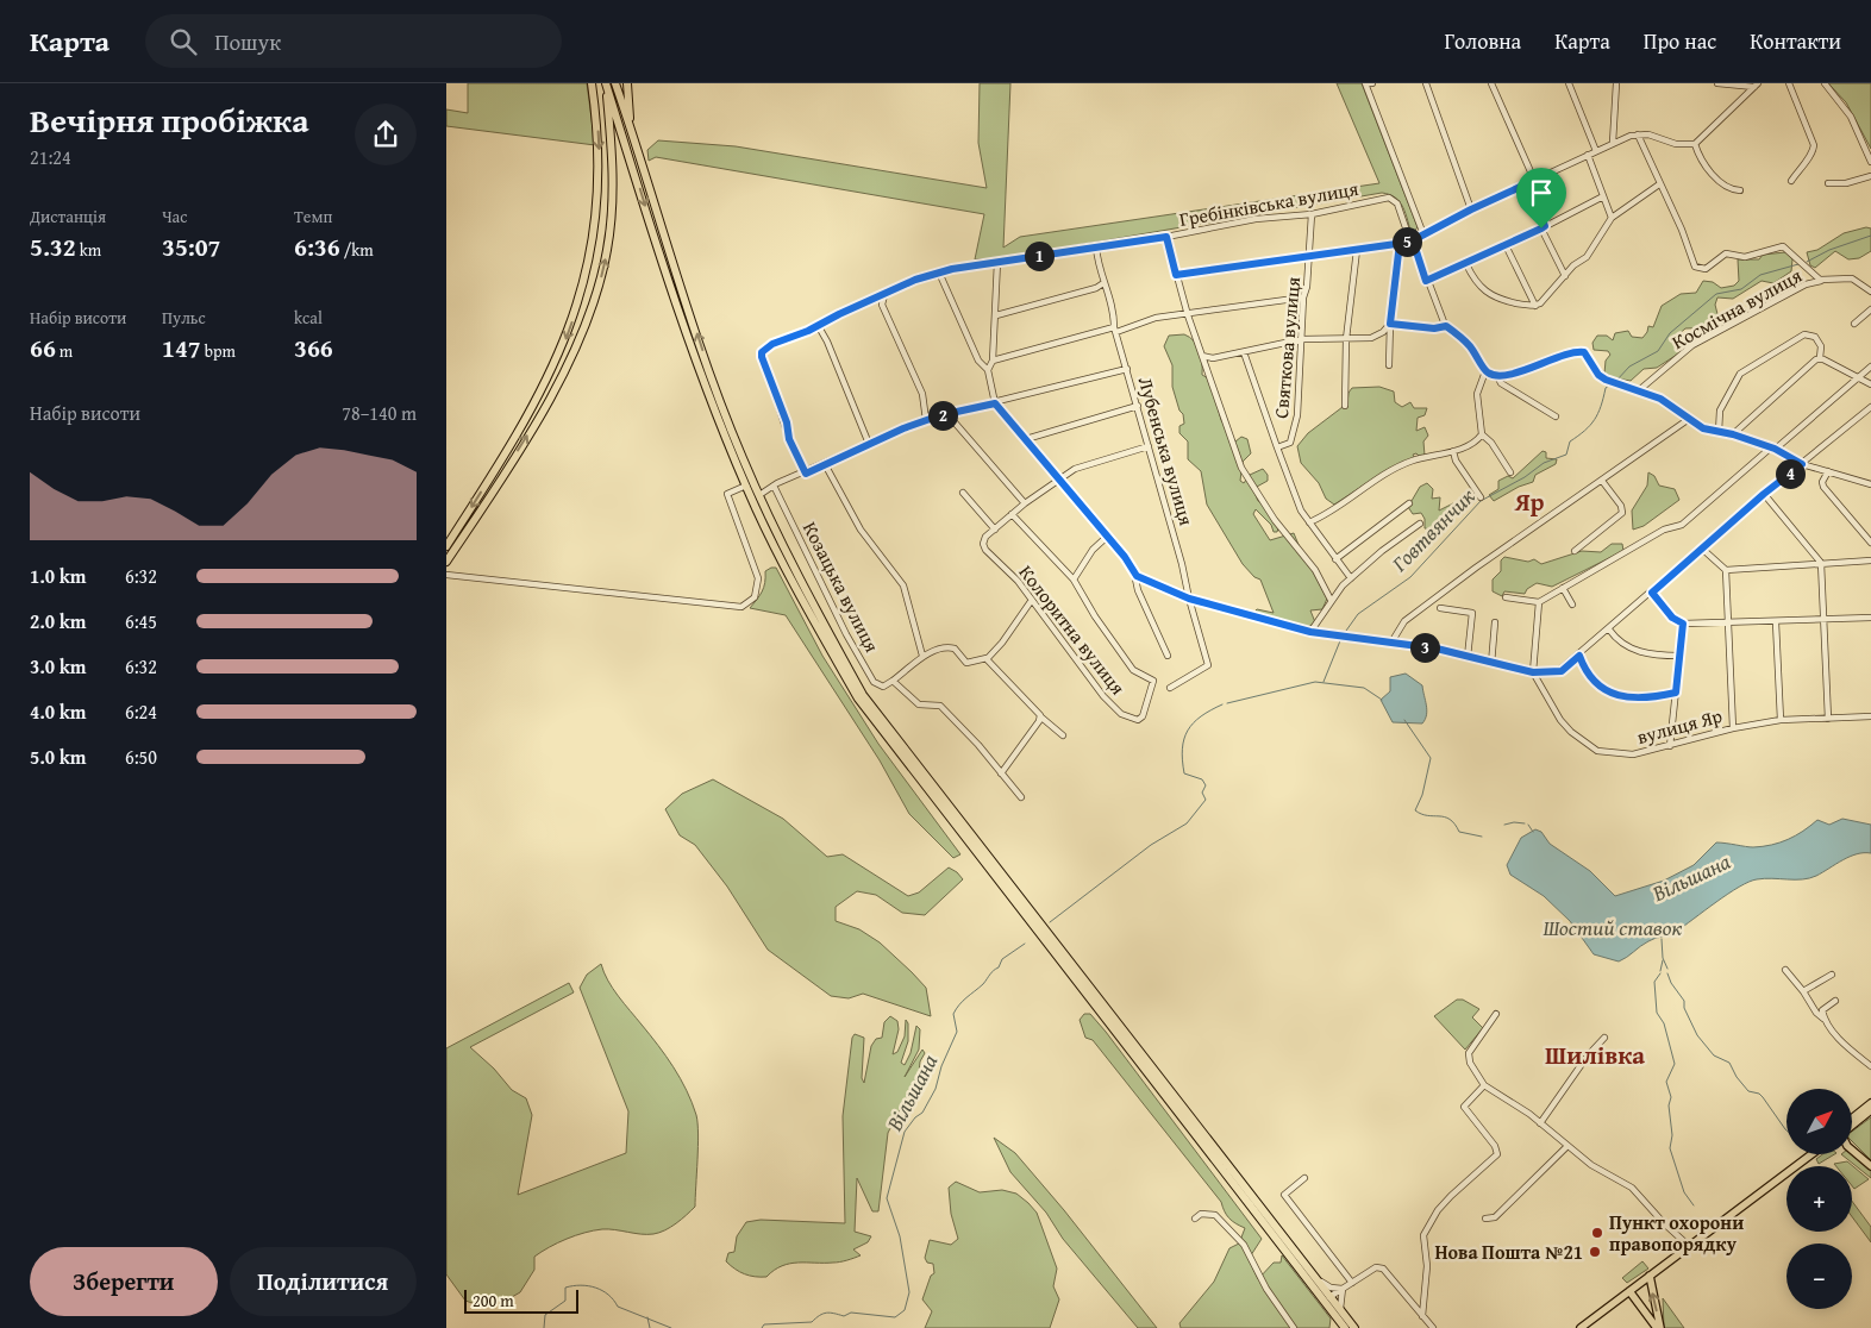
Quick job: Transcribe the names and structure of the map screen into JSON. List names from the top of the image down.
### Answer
{
  "streets": {
    "street": [
      "Гребінківська вулиця",
      "Космічна вулиця",
      "Святкова вулиця",
      "Лубенська вулиця",
      "Козацька вулиця",
      "Колоритна вулиця",
      "вулиця Яр"
    ]
  },
  "crossings": [
    ["Гребінківська вулиця", "Святкова вулиця"],
    ["Гребінківська вулиця", "Лубенська вулиця"]
  ],
  "districts": ["Яр", "Шилівка"],
  "water": ["Говтвянчик", "Вільшана", "Шостий ставок"],
  "places": ["Пункт охорони правопорядку", "Нова Пошта №21"],
  "scale_bar": "200 m",
  "north": "top right",
  "page": {
    "header": "Карта",
    "search": "Пошук",
    "nav": [
      "Головна",
      "Карта",
      "Про нас",
      "Контакти"
    ],
    "heading": ["Вечірня пробіжка", "21:24"],
    "stats": [
      ["Дистанція", "5.32 km"],
      ["Час", "35:07"],
      ["Темп", "6:36 /km"],
      ["Набір висоти", "66 m"],
      ["Пульс", "147 bpm"],
      ["kcal", "366"]
    ],
    "pins": [
      "5",
      "1",
      "2",
      "4",
      "3"
    ],
    "chart": ["Набір висоти", "78–140 m"],
    "list": [
      {
        "name": "1.0 km",
        "note": "6:32"
      },
      {
        "name": "2.0 km",
        "note": "6:45"
      },
      {
        "name": "3.0 km",
        "note": "6:32"
      },
      {
        "name": "4.0 km",
        "note": "6:24"
      },
      {
        "name": "5.0 km",
        "note": "6:50"
      }
    ],
    "map_buttons": ["+", "−"],
    "buttons": ["Зберегти", "Поділитися"],
    "scale": "200 m"
  }
}
